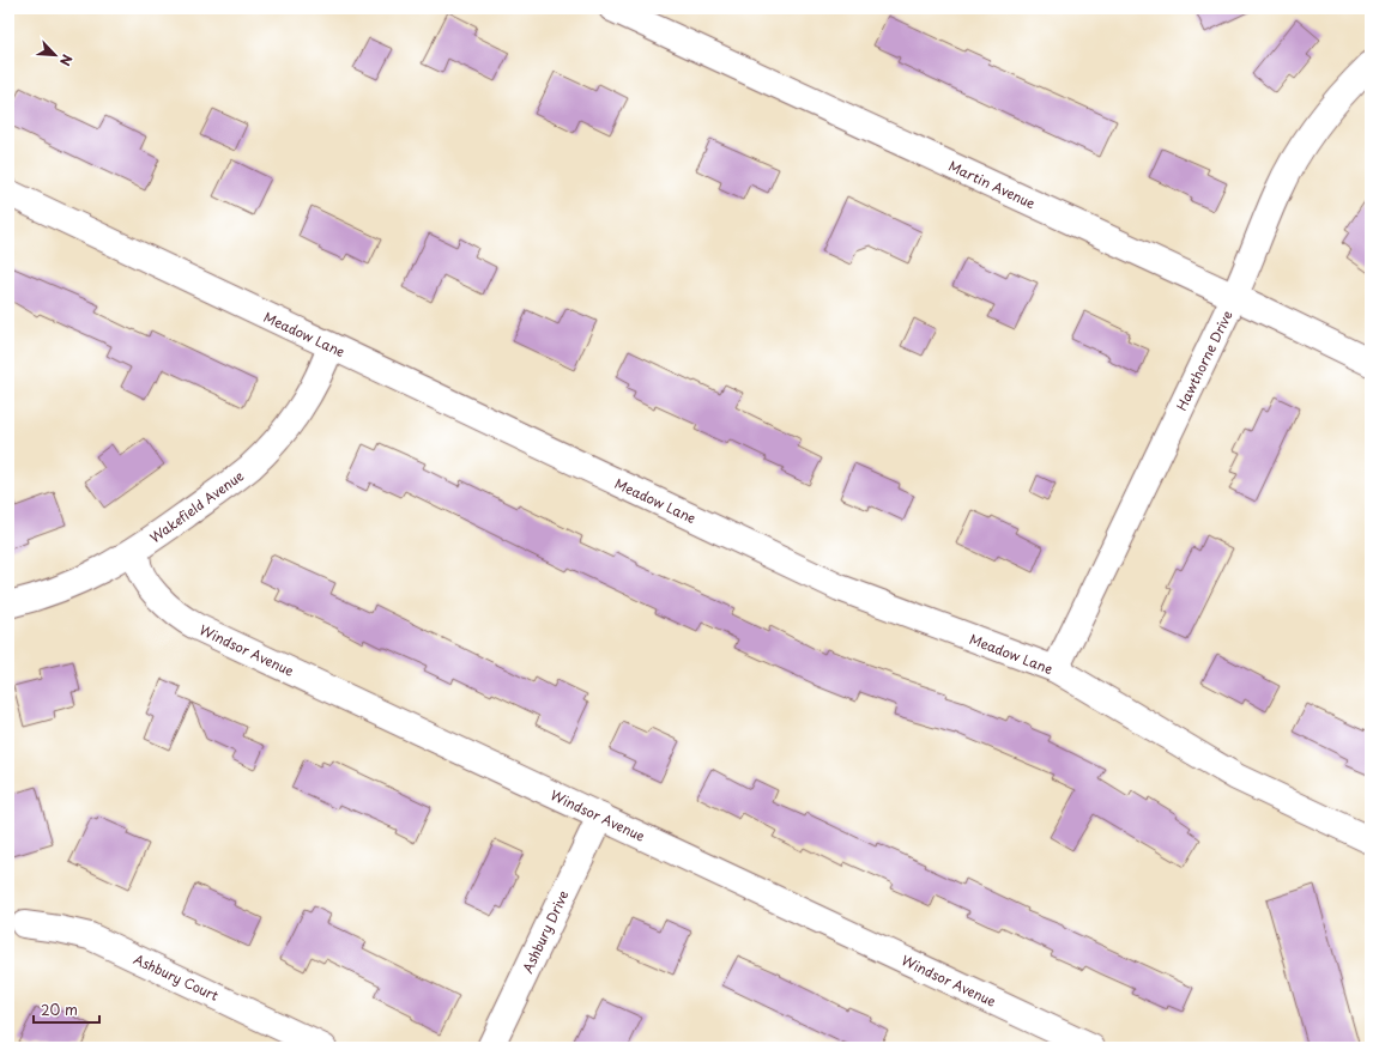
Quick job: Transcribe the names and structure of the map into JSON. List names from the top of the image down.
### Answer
{
  "streets": {
    "street": [
      "Martin Avenue",
      "Meadow Lane",
      "Hawthorne Drive",
      "Wakefield Avenue",
      "Windsor Avenue",
      "Ashbury Drive",
      "Ashbury Court"
    ]
  },
  "crossings": [
    ["Martin Avenue", "Hawthorne Drive"],
    ["Meadow Lane", "Hawthorne Drive"],
    ["Meadow Lane", "Wakefield Avenue"],
    ["Wakefield Avenue", "Windsor Avenue"],
    ["Windsor Avenue", "Ashbury Drive"]
  ],
  "scale_bar": "20 m",
  "north": "bottom right"
}
